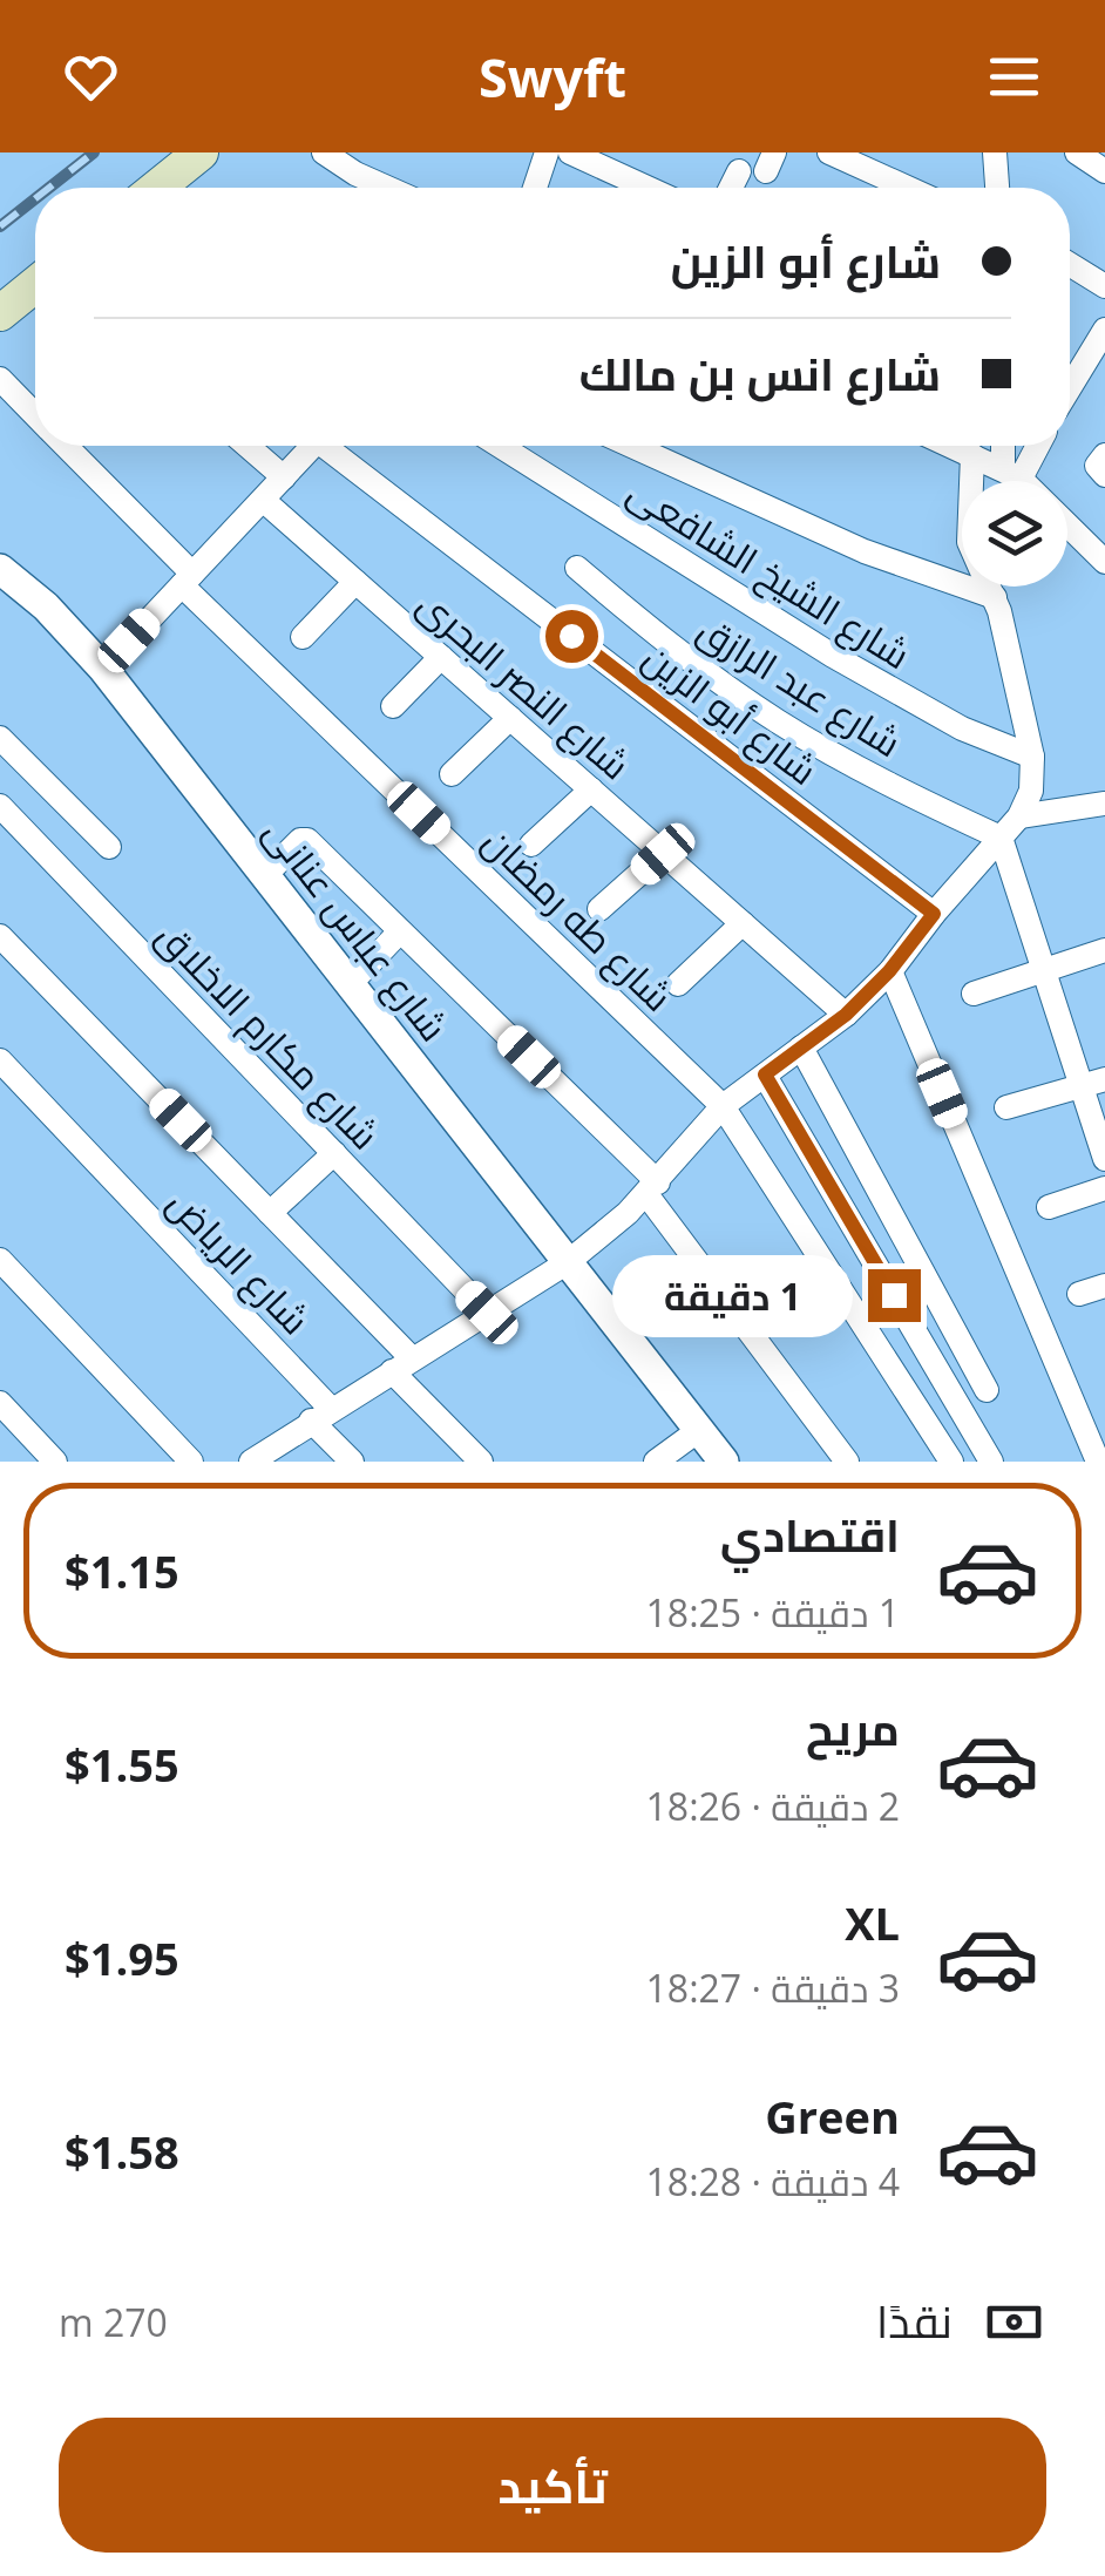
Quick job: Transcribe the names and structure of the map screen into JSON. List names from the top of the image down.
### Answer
{
  "streets": {
    "street": [
      "شارع الشيخ الشافعى",
      "شارع النصر البحرى",
      "شارع عبد الرازق",
      "شارع أبو الزين",
      "شارع طه رمضان",
      "شارع عباس عنانى",
      "شارع مكارم الاخلاق",
      "شارع الرياض"
    ]
  },
  "page": {
    "header": "Swyft",
    "banner": ["شارع أبو الزين", "شارع انس بن مالك"],
    "bubble": "1 دقيقة",
    "list": [
      {
        "name": "اقتصادي",
        "note": "1 دقيقة · 18:25",
        "value": "$1.15"
      },
      {
        "name": "مريح",
        "note": "2 دقيقة · 18:26",
        "value": "$1.55"
      },
      {
        "name": "XL",
        "note": "3 دقيقة · 18:27",
        "value": "$1.95"
      },
      {
        "name": "Green",
        "note": "4 دقيقة · 18:28",
        "value": "$1.58"
      }
    ],
    "pay": ["نقدًا", "270 m"],
    "buttons": "تأكيد"
  }
}
